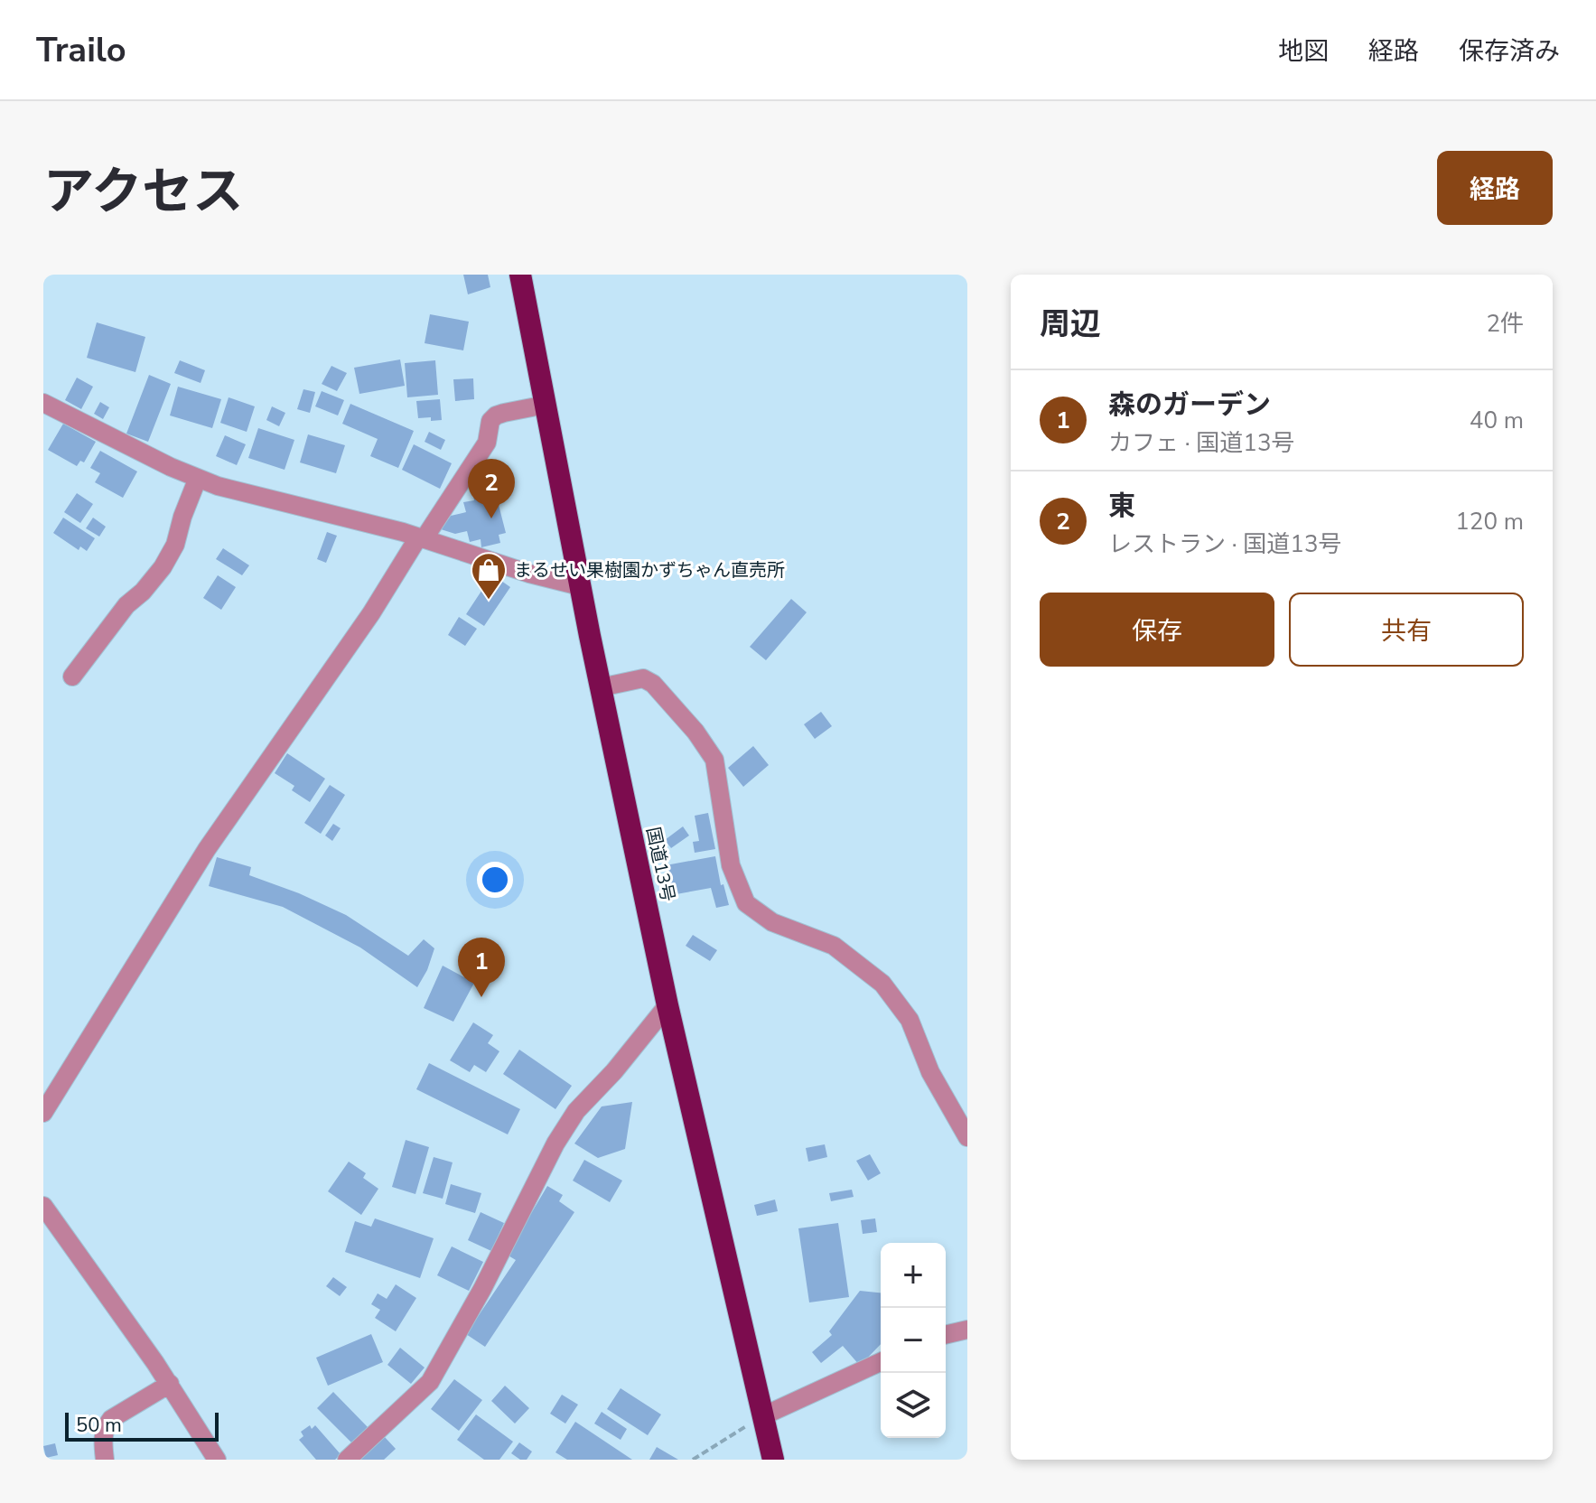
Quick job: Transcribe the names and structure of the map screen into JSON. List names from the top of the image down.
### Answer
{
  "streets": {
    "highway": ["国道13号"]
  },
  "places": {
    "shop": ["まるせい果樹園かずちゃん直売所"]
  },
  "scale_bar": "50 m",
  "page": {
    "header": "Trailo",
    "nav": ["地図", "経路", "保存済み"],
    "title": "アクセス",
    "buttons": [
      "経路",
      ["保存", "共有"]
    ],
    "heading": ["周辺", "2件"],
    "list": [
      {
        "mark": "1",
        "name": "森のガーデン",
        "note": "カフェ · 国道13号",
        "value": "40 m"
      },
      {
        "mark": "2",
        "name": "東",
        "note": "レストラン · 国道13号",
        "value": "120 m"
      }
    ],
    "pins": ["2", "1"],
    "map_buttons": ["+", "−"],
    "scale": "50 m"
  }
}
